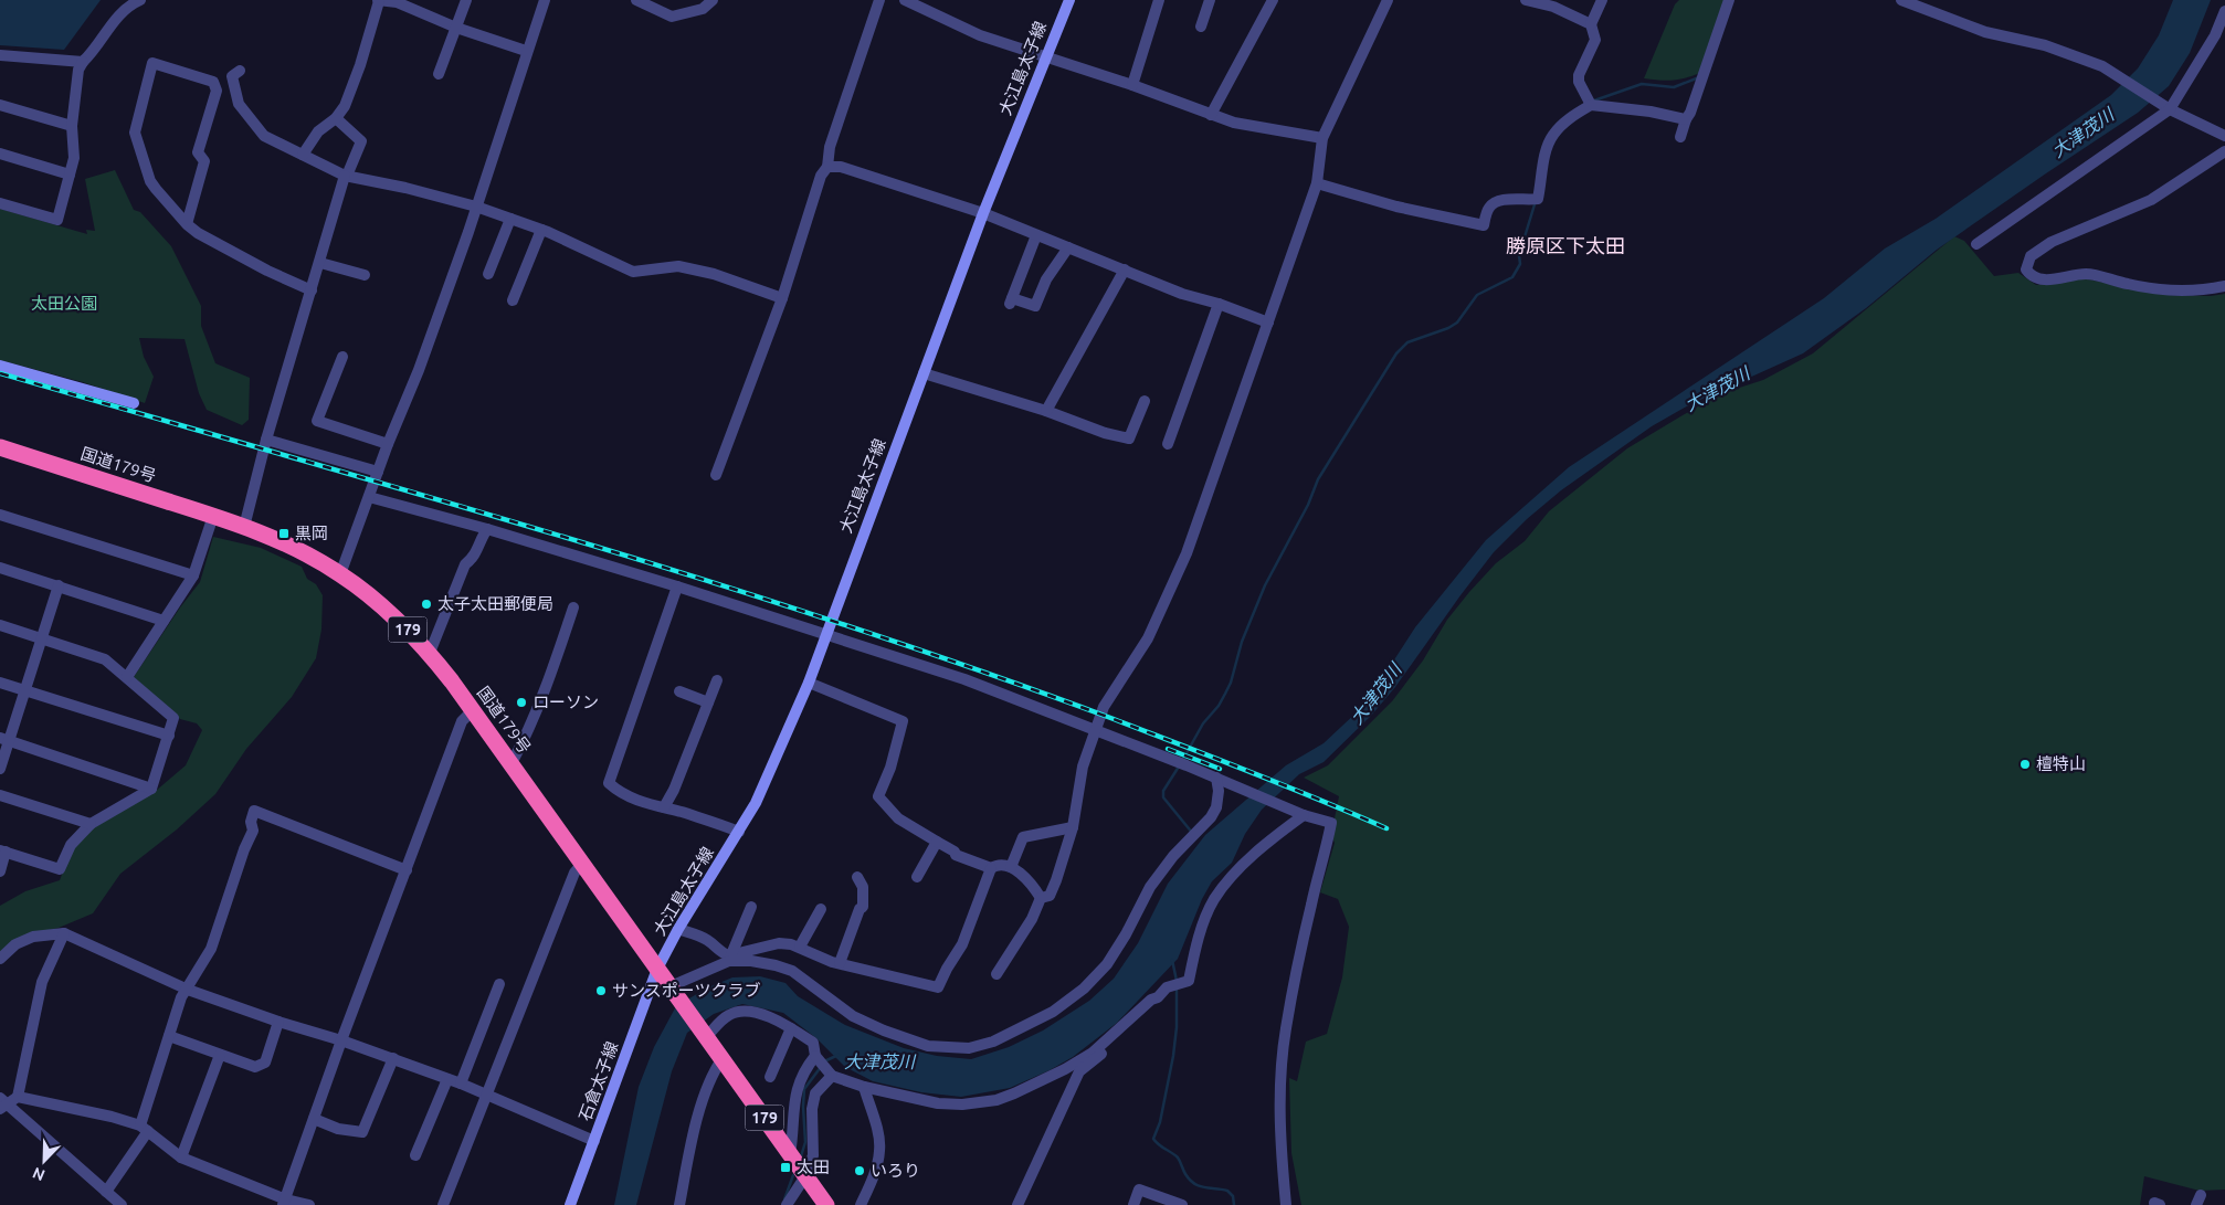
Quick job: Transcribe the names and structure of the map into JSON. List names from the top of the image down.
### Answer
{
  "streets": {
    "highway": ["国道179号", "179"],
    "main road": ["大江島太子線", "石倉太子線"]
  },
  "crossings": [
    ["大江島太子線", "国道179号"],
    ["大江島太子線", "石倉太子線"],
    ["国道179号", "石倉太子線"]
  ],
  "districts": ["勝原区下太田"],
  "water": ["大津茂川"],
  "parks": ["太田公園"],
  "places": {
    "transit": ["黒岡", "太田"],
    "other": [
      "太子太田郵便局",
      "ローソン",
      "檀特山",
      "サンスポーツクラブ",
      "いろり"
    ]
  },
  "north": "bottom left"
}
